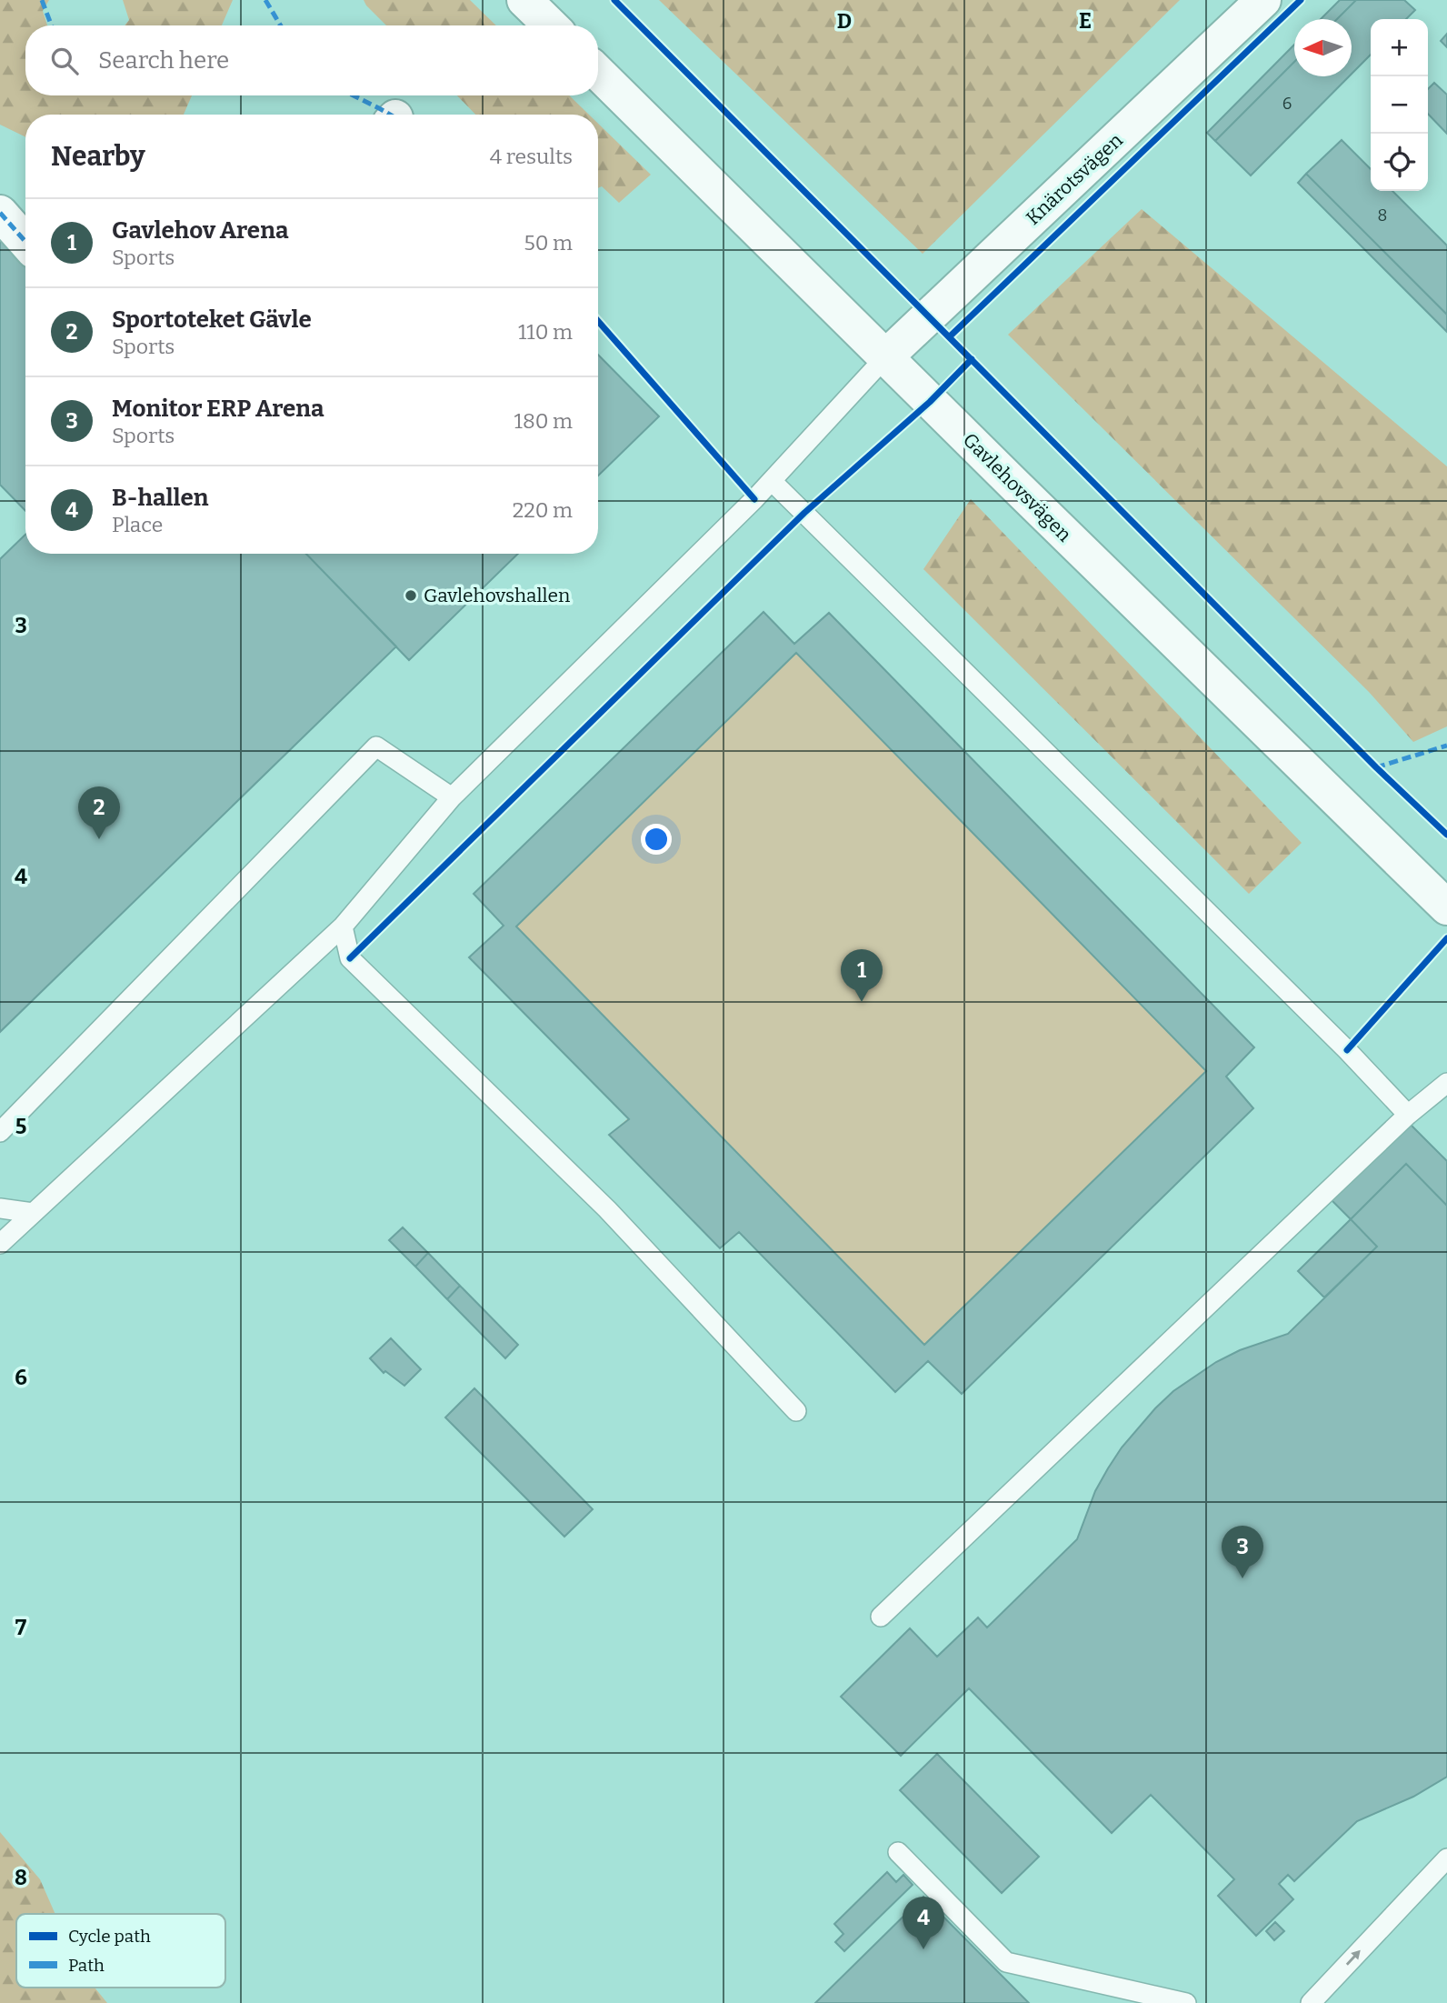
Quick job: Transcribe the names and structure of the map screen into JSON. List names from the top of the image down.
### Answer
{
  "streets": {
    "street": ["Knärotsvägen", "Gavlehovsvägen"]
  },
  "crossings": [
    ["Knärotsvägen", "Gavlehovsvägen"]
  ],
  "places": ["Gavlehovshallen"],
  "house_numbers": ["6", "8"],
  "legend": ["Cycle path", "Path"],
  "north": "left",
  "page": {
    "map_buttons": ["+", "−"],
    "search": "Search here",
    "heading": ["Nearby", "4 results"],
    "list": [
      {
        "mark": "1",
        "name": "Gavlehov Arena",
        "note": "Sports",
        "value": "50 m"
      },
      {
        "mark": "2",
        "name": "Sportoteket Gävle",
        "note": "Sports",
        "value": "110 m"
      },
      {
        "mark": "3",
        "name": "Monitor ERP Arena",
        "note": "Sports",
        "value": "180 m"
      },
      {
        "mark": "4",
        "name": "B-hallen",
        "note": "Place",
        "value": "220 m"
      }
    ],
    "pins": [
      "2",
      "1",
      "3",
      "4"
    ]
  },
  "grid": {
    "columns": ["D", "E"],
    "rows": [
      "3",
      "4",
      "5",
      "6",
      "7",
      "8"
    ]
  }
}
